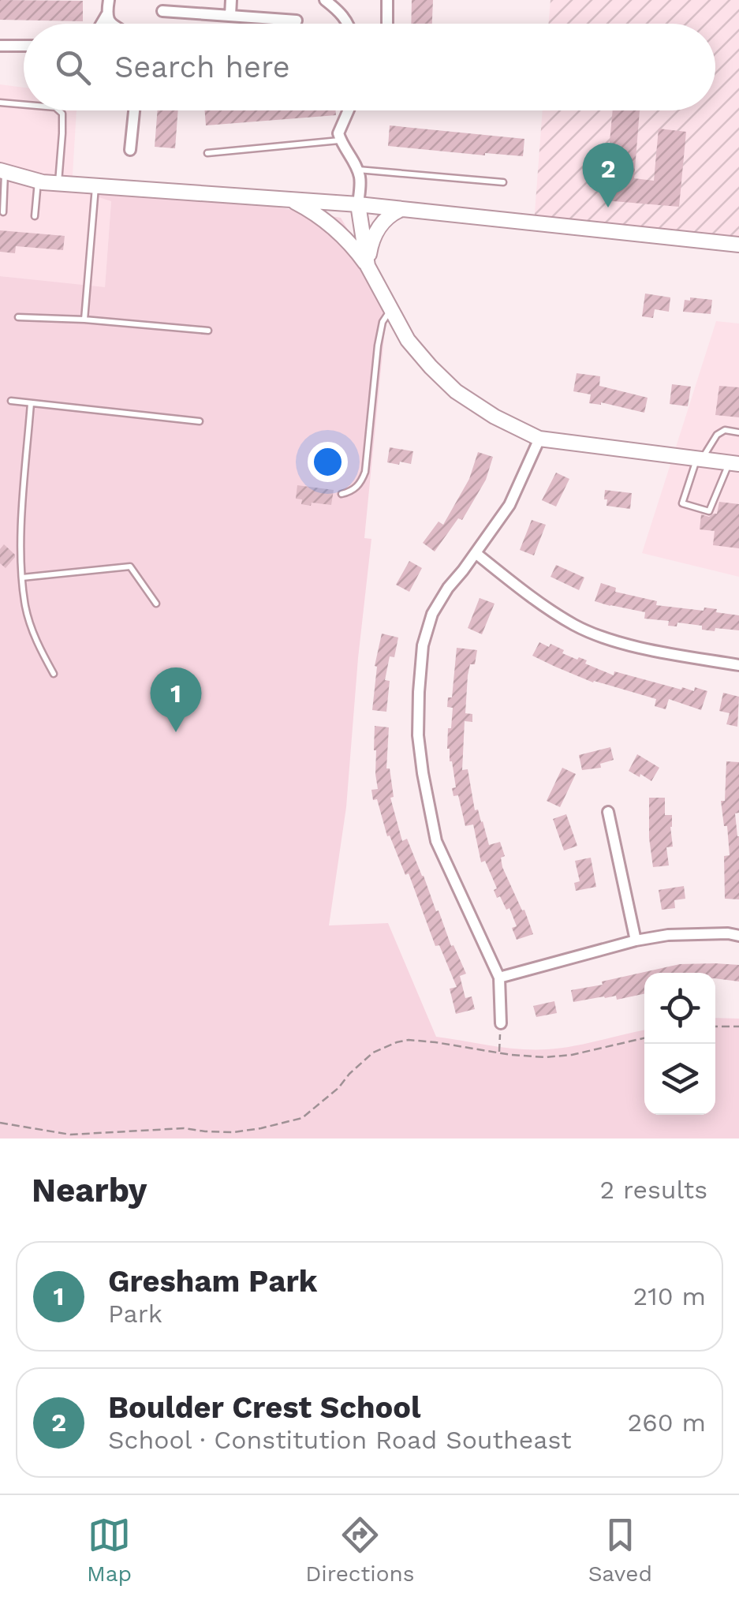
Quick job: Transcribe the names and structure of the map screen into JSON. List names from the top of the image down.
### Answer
{
  "page": {
    "search": "Search here",
    "pins": ["2", "1"],
    "heading": ["Nearby", "2 results"],
    "list": [
      {
        "mark": "1",
        "name": "Gresham Park",
        "note": "Park",
        "value": "210 m"
      },
      {
        "mark": "2",
        "name": "Boulder Crest School",
        "note": "School · Constitution Road Southeast",
        "value": "260 m"
      }
    ],
    "nav": ["Map", "Directions", "Saved"]
  }
}
